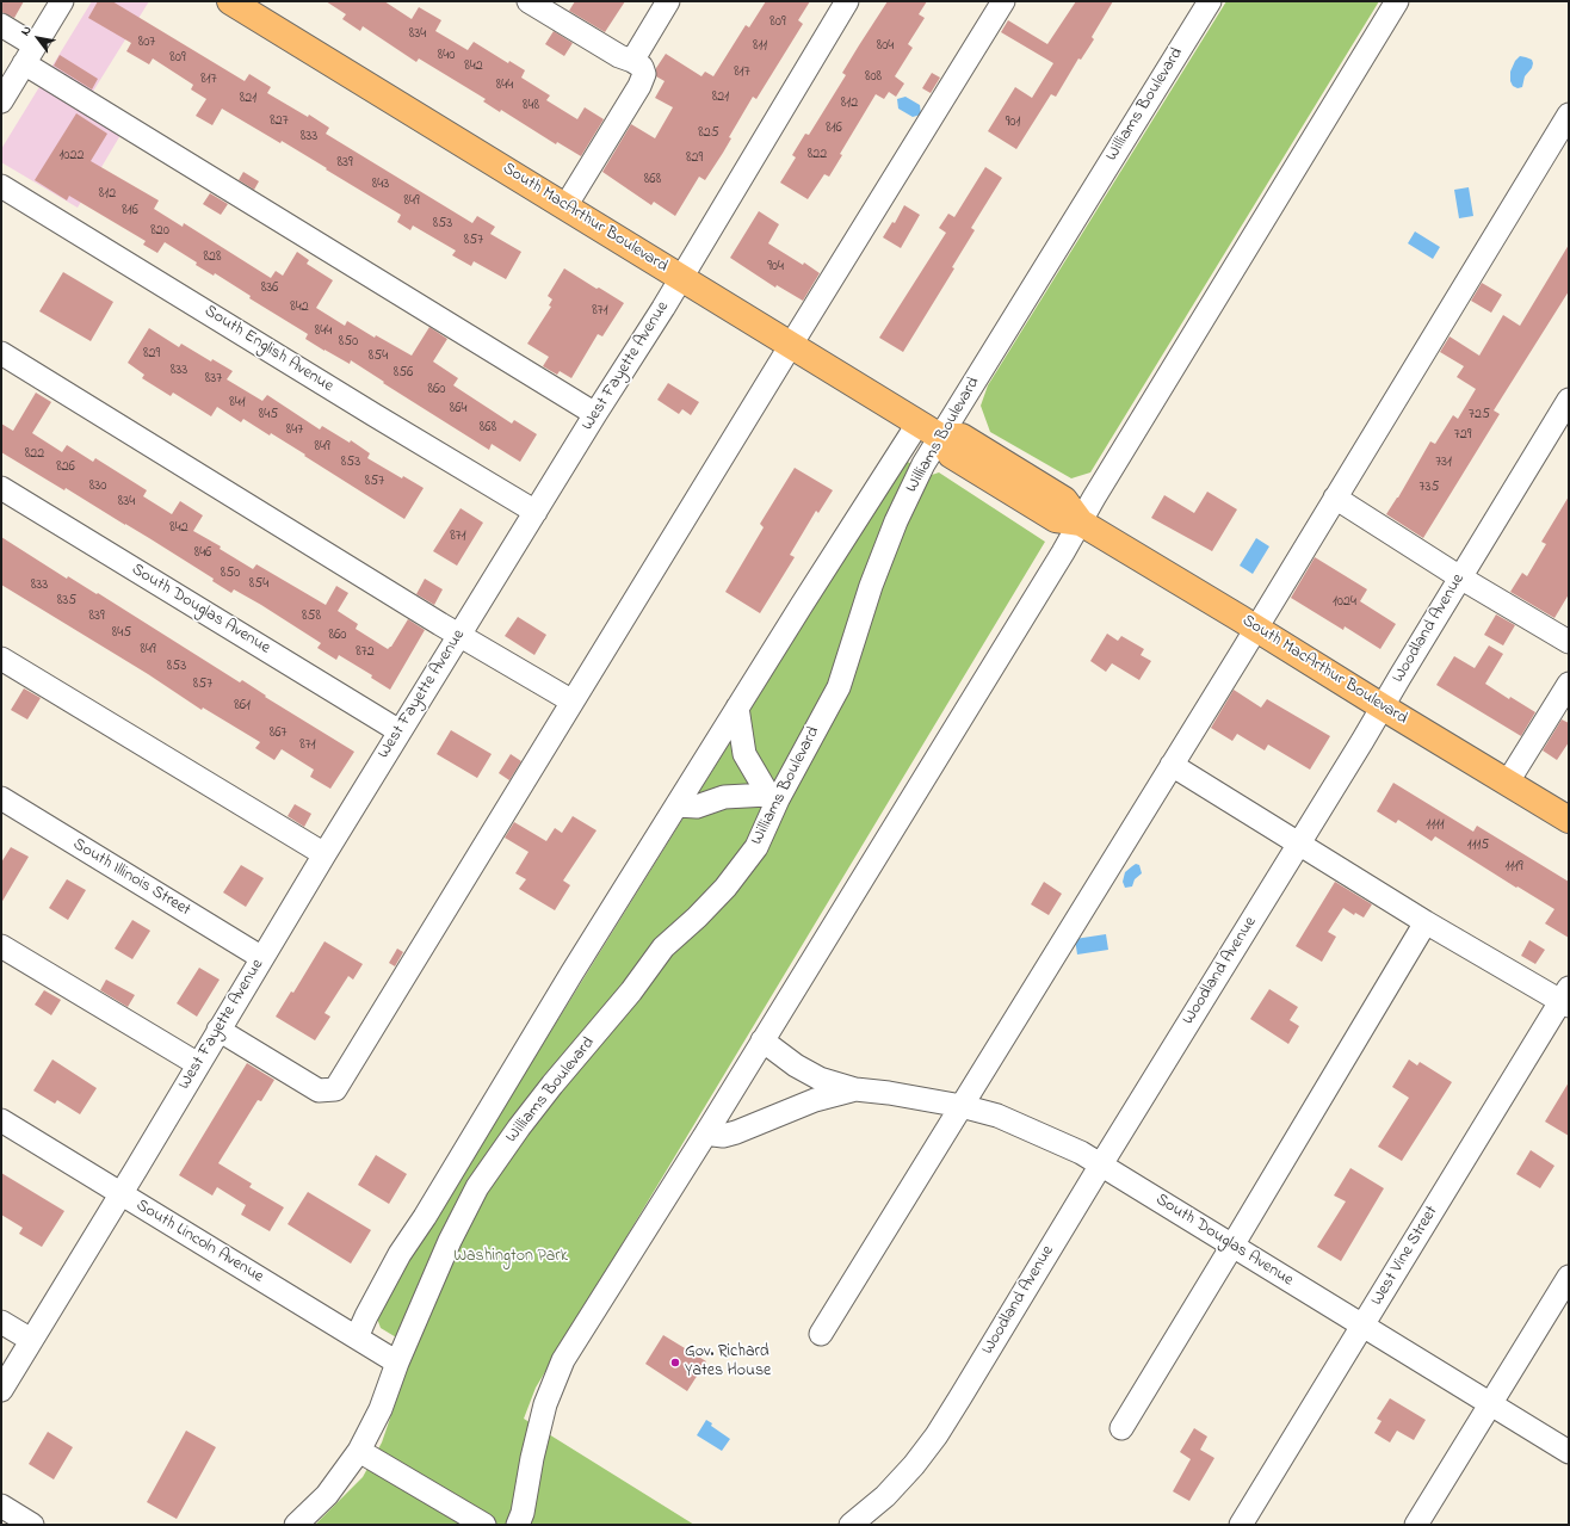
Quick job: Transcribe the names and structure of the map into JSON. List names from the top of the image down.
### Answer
{
  "streets": {
    "main road": ["South MacArthur Boulevard"],
    "street": [
      "Williams Boulevard",
      "South English Avenue",
      "West Fayette Avenue",
      "South Douglas Avenue",
      "Woodland Avenue",
      "South Illinois Street",
      "South Lincoln Avenue",
      "West Vine Street"
    ]
  },
  "crossings": [
    ["Williams Boulevard", "South MacArthur Boulevard"],
    ["Williams Boulevard", "South Lincoln Avenue"],
    ["South MacArthur Boulevard", "West Fayette Avenue"],
    ["South MacArthur Boulevard", "Woodland Avenue"],
    ["South English Avenue", "West Fayette Avenue"],
    ["West Fayette Avenue", "South Douglas Avenue"],
    ["West Fayette Avenue", "South Illinois Street"],
    ["West Fayette Avenue", "South Lincoln Avenue"],
    ["South Douglas Avenue", "Woodland Avenue"],
    ["South Douglas Avenue", "West Vine Street"]
  ],
  "parks": ["Washington Park"],
  "places": ["Gov. Richard Yates House"],
  "house_numbers": [
    "809",
    "834",
    "807",
    "811",
    "804",
    "840",
    "809",
    "842",
    "817",
    "808",
    "817",
    "844",
    "821",
    "821",
    "812",
    "848",
    "827",
    "901",
    "816",
    "825",
    "833",
    "822",
    "1022",
    "829",
    "839",
    "868",
    "843",
    "812",
    "849",
    "816",
    "853",
    "820",
    "857",
    "828",
    "904",
    "836",
    "842",
    "871",
    "844",
    "850",
    "829",
    "854",
    "833",
    "856",
    "837",
    "860",
    "841",
    "864",
    "845",
    "725",
    "868",
    "847",
    "729",
    "849",
    "822",
    "853",
    "731",
    "826",
    "857",
    "830",
    "735",
    "834",
    "842",
    "871",
    "846",
    "850",
    "854",
    "833",
    "835",
    "1024",
    "839",
    "858",
    "845",
    "860",
    "849",
    "872",
    "853",
    "857",
    "861",
    "867",
    "871",
    "1111",
    "1115",
    "1119"
  ],
  "north": "top left"
}
